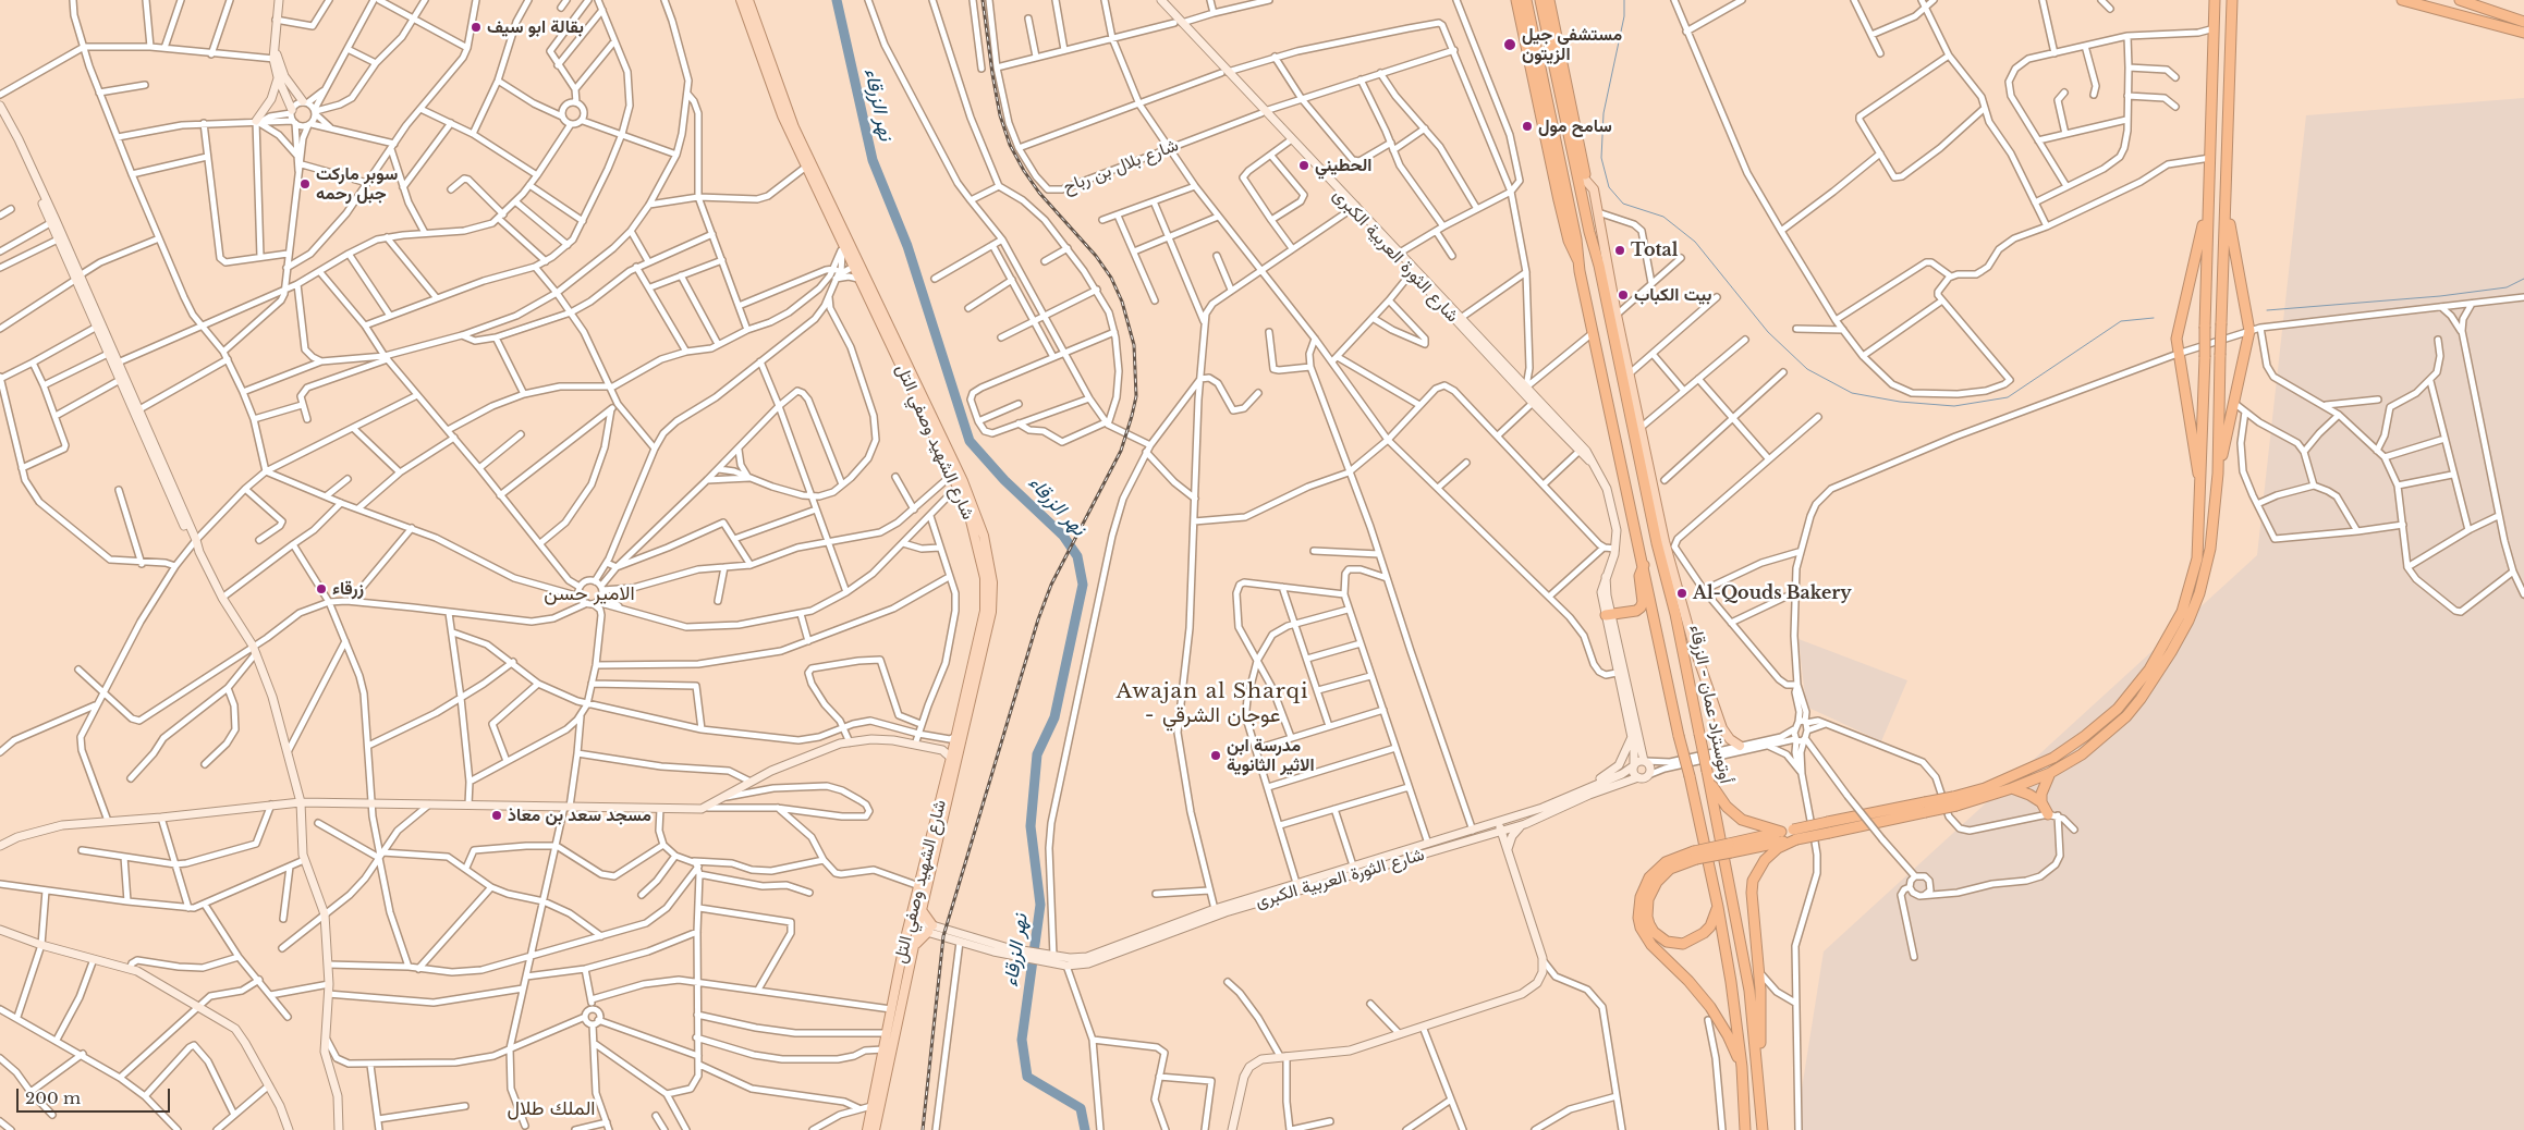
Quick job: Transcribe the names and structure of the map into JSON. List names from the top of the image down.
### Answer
{
  "streets": {
    "highway": ["أوتوستراد عمان - الزرقاء"],
    "main road": ["شارع الشهيد وصفي التل"],
    "street": ["شارع بلال بن رباح", "شارع الثورة العربية الكبرى"]
  },
  "crossings": [
    ["شارع بلال بن رباح", "شارع الثورة العربية الكبرى"]
  ],
  "districts": ["الامير حسن", "Awajan al Sharqi - عوجان الشرقي", "الملك طلال"],
  "water": ["نهر الزرقاء"],
  "places": [
    "بقالة ابو سيف",
    "مستشفى جيل الزيتون",
    "سامح مول",
    "الحطيني",
    "سوبر ماركت جبل رحمه",
    "Total",
    "بيت الكباب",
    "زرقاء",
    "Al-Qouds Bakery",
    "مدرسة ابن الاثير الثانوية",
    "مسجد سعد بن معاذ"
  ],
  "scale_bar": "200 m"
}
